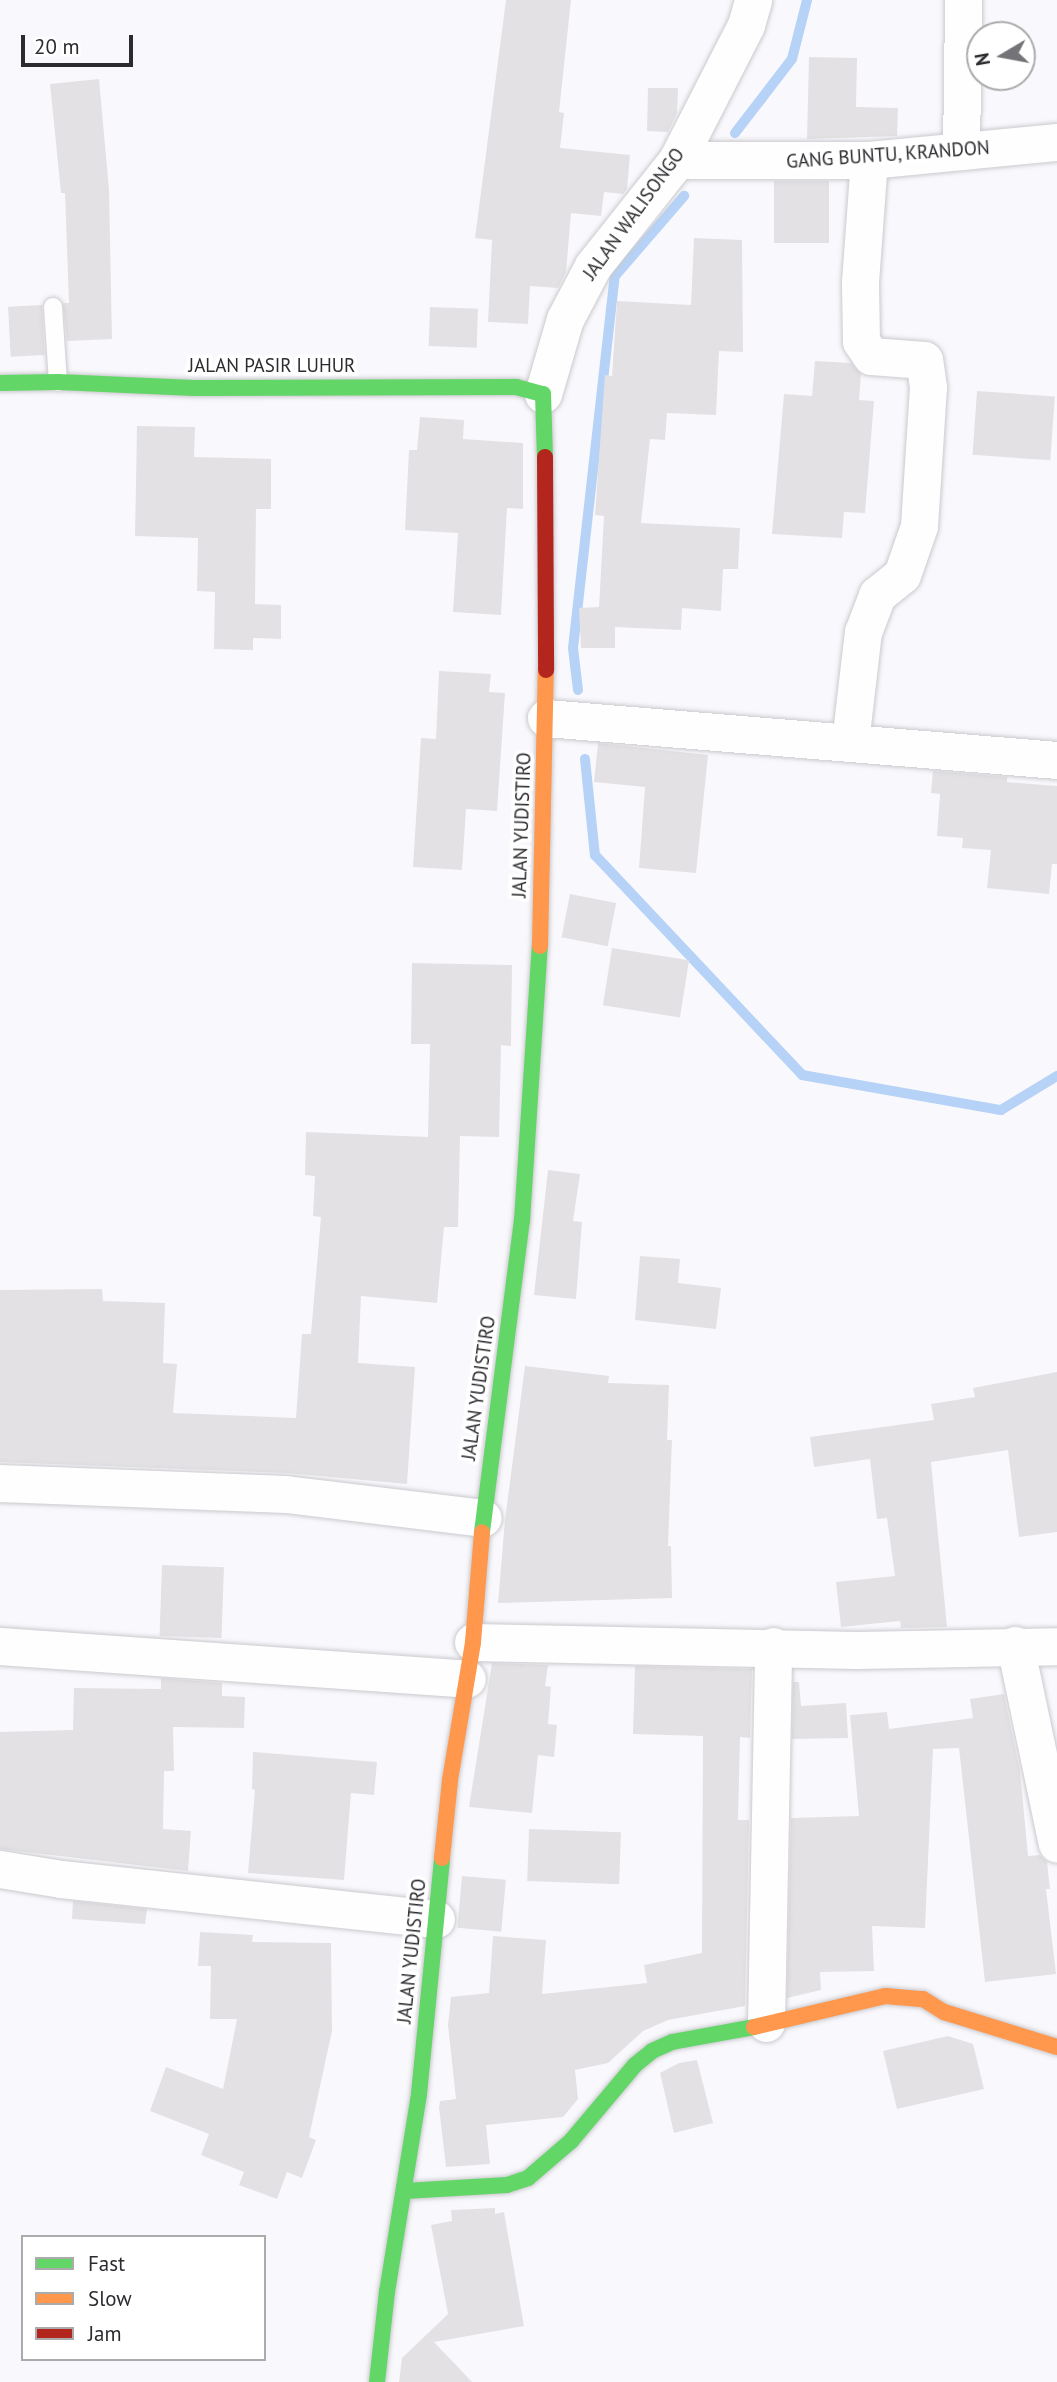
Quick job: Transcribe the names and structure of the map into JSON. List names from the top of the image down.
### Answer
{
  "streets": {
    "street": [
      "GANG BUNTU, KRANDON",
      "JALAN WALISONGO",
      "JALAN PASIR LUHUR",
      "JALAN YUDISTIRO"
    ]
  },
  "crossings": [
    ["GANG BUNTU, KRANDON", "JALAN WALISONGO"],
    ["JALAN WALISONGO", "JALAN PASIR LUHUR"],
    ["JALAN WALISONGO", "JALAN YUDISTIRO"],
    ["JALAN PASIR LUHUR", "JALAN YUDISTIRO"]
  ],
  "legend": ["Fast", "Slow", "Jam"],
  "scale_bar": "20 m",
  "north": "left"
}
